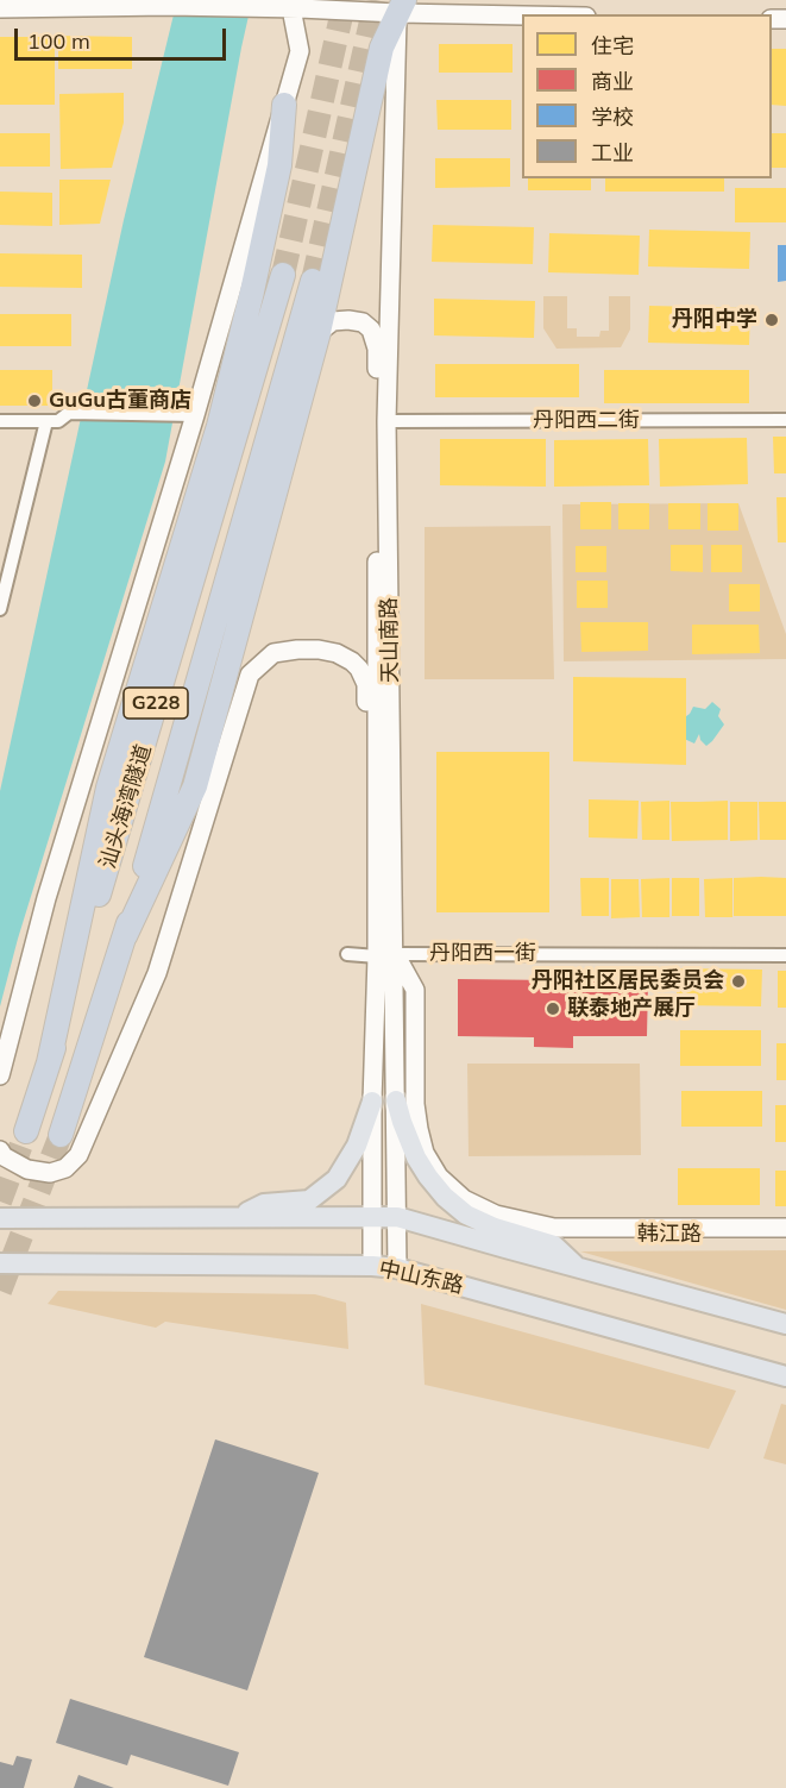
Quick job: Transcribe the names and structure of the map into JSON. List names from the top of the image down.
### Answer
{
  "streets": {
    "highway": ["G228", "汕头海湾隧道"],
    "main road": ["天山南路", "韩江路", "中山东路"],
    "street": ["丹阳西二街", "丹阳西一街"]
  },
  "crossings": [
    ["丹阳西二街", "天山南路"],
    ["天山南路", "丹阳西一街"],
    ["天山南路", "中山东路"]
  ],
  "places": [
    "丹阳中学",
    "GuGu古董商店",
    "丹阳社区居民委员会",
    "联泰地产展厅"
  ],
  "legend": [
    "住宅",
    "商业",
    "学校",
    "工业"
  ],
  "scale_bar": "100 m"
}
